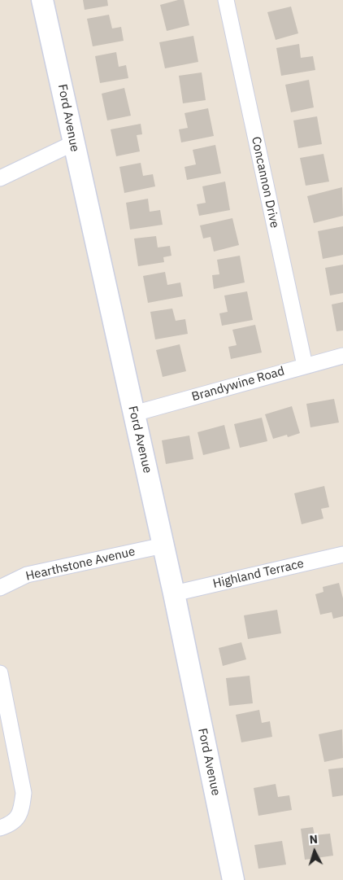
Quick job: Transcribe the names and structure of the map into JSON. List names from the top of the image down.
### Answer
{
  "streets": {
    "street": [
      "Ford Avenue",
      "Concannon Drive",
      "Brandywine Road",
      "Hearthstone Avenue",
      "Highland Terrace"
    ]
  },
  "crossings": [
    ["Ford Avenue", "Brandywine Road"],
    ["Ford Avenue", "Hearthstone Avenue"],
    ["Ford Avenue", "Highland Terrace"],
    ["Concannon Drive", "Brandywine Road"]
  ],
  "north": "top"
}
